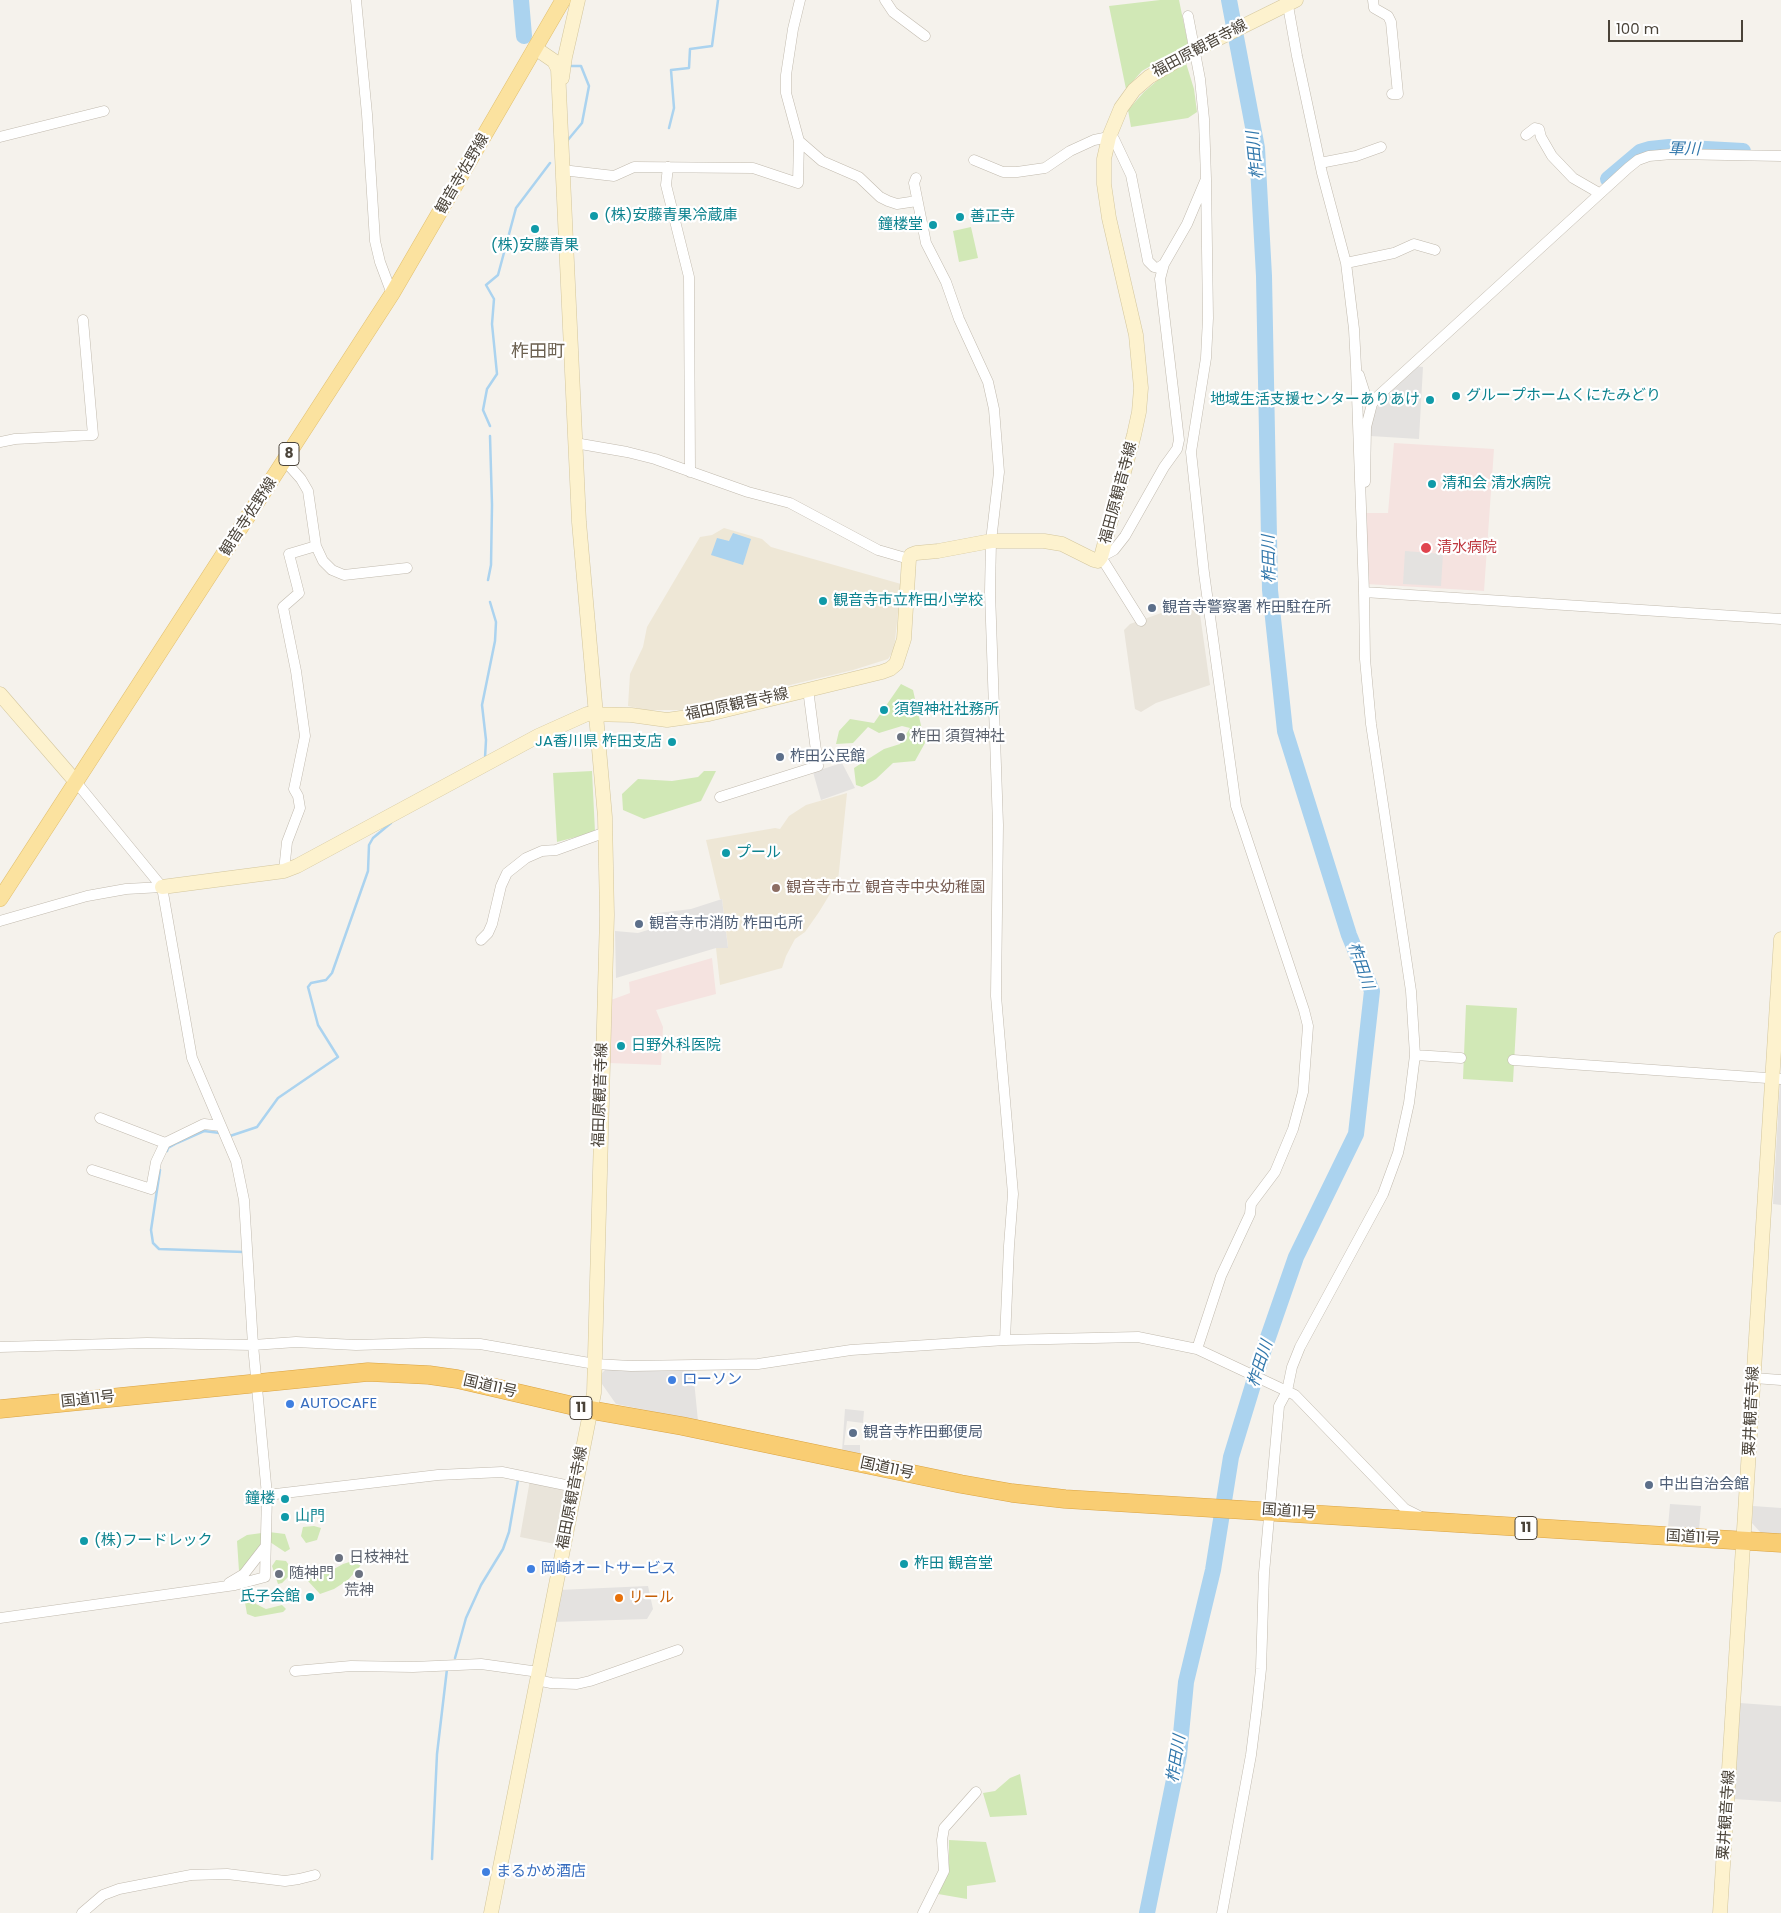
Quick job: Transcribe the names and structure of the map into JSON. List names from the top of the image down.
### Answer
{
  "streets": {
    "highway": ["国道11号", "11"],
    "main road": [
      "福田原観音寺線",
      "観音寺佐野線",
      "8",
      "粟井観音寺線"
    ]
  },
  "crossings": [
    ["福田原観音寺線", "国道11号"],
    ["国道11号", "粟井観音寺線"]
  ],
  "districts": ["柞田町"],
  "water": ["軍川", "柞田川"],
  "places": [
    "(株)安藤青果冷蔵庫",
    "善正寺",
    "鐘楼堂",
    "(株)安藤青果",
    "グループホームくにたみどり",
    "地域生活支援センターありあけ",
    "清和会 清水病院",
    "清水病院",
    "観音寺市立柞田小学校",
    "観音寺警察署 柞田駐在所",
    "須賀神社社務所",
    "柞田 須賀神社",
    "JA香川県 柞田支店",
    "柞田公民館",
    "プール",
    "観音寺市立 観音寺中央幼稚園",
    "観音寺市消防 柞田屯所",
    "日野外科医院",
    "ローソン",
    "AUTOCAFE",
    "観音寺柞田郵便局",
    "中出自治会館",
    "鐘楼",
    "山門",
    "(株)フードレック",
    "日枝神社",
    "柞田 観音堂",
    "岡崎オートサービス",
    "随神門",
    "荒神",
    "氏子会館",
    "リール",
    "まるかめ酒店"
  ],
  "scale_bar": "100 m"
}
